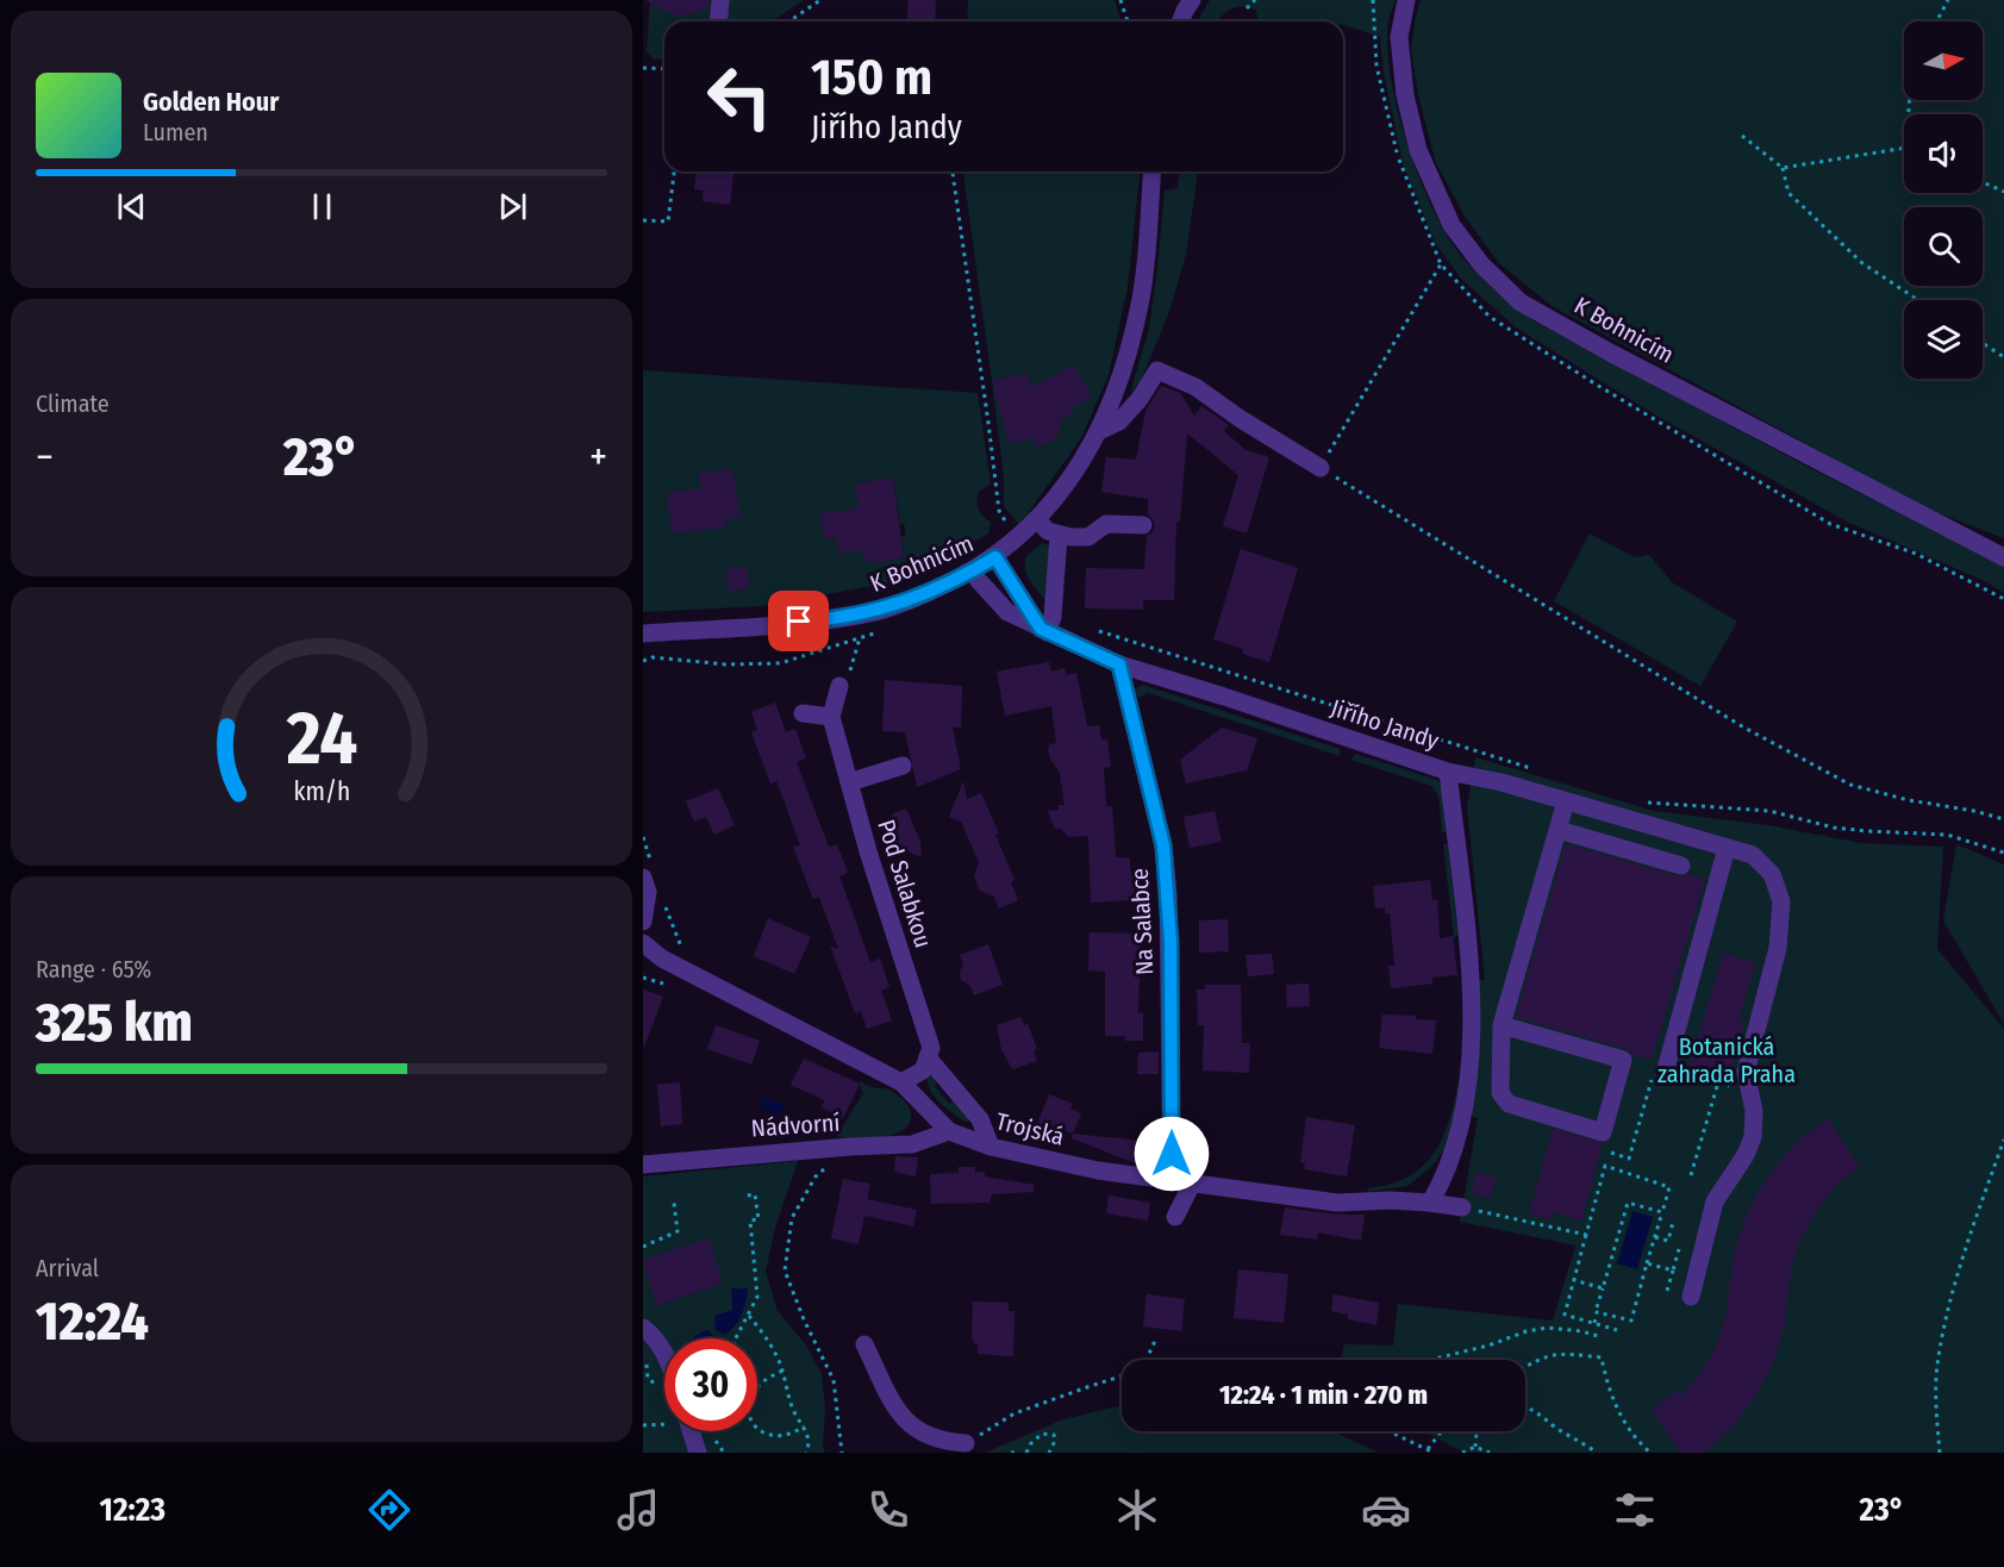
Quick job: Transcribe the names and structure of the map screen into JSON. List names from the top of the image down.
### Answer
{
  "streets": {
    "street": [
      "K Bohnicím",
      "Jiřího Jandy",
      "Pod Salabkou",
      "Na Salabce",
      "Nádvorní",
      "Trojská"
    ]
  },
  "crossings": [
    ["K Bohnicím", "Jiřího Jandy"],
    ["Jiřího Jandy", "Na Salabce"],
    ["Jiřího Jandy", "Trojská"],
    ["Na Salabce", "Trojská"],
    ["Nádvorní", "Trojská"]
  ],
  "parks": ["Botanická zahrada Praha"],
  "north": "right",
  "page": {
    "turn": ["150 m", "Jiřího Jandy"],
    "song": ["Golden Hour", "Lumen"],
    "tile": [
      "Climate",
      ["Range · 65%", "325 km"],
      ["Arrival", "12:24"]
    ],
    "heat": ["−", "23°", "+"],
    "limit": "30",
    "trip": "12:24 · 1 min · 270 m",
    "tabs": ["12:23", "23°"],
    "gauge": ["24", "km/h"]
  }
}
